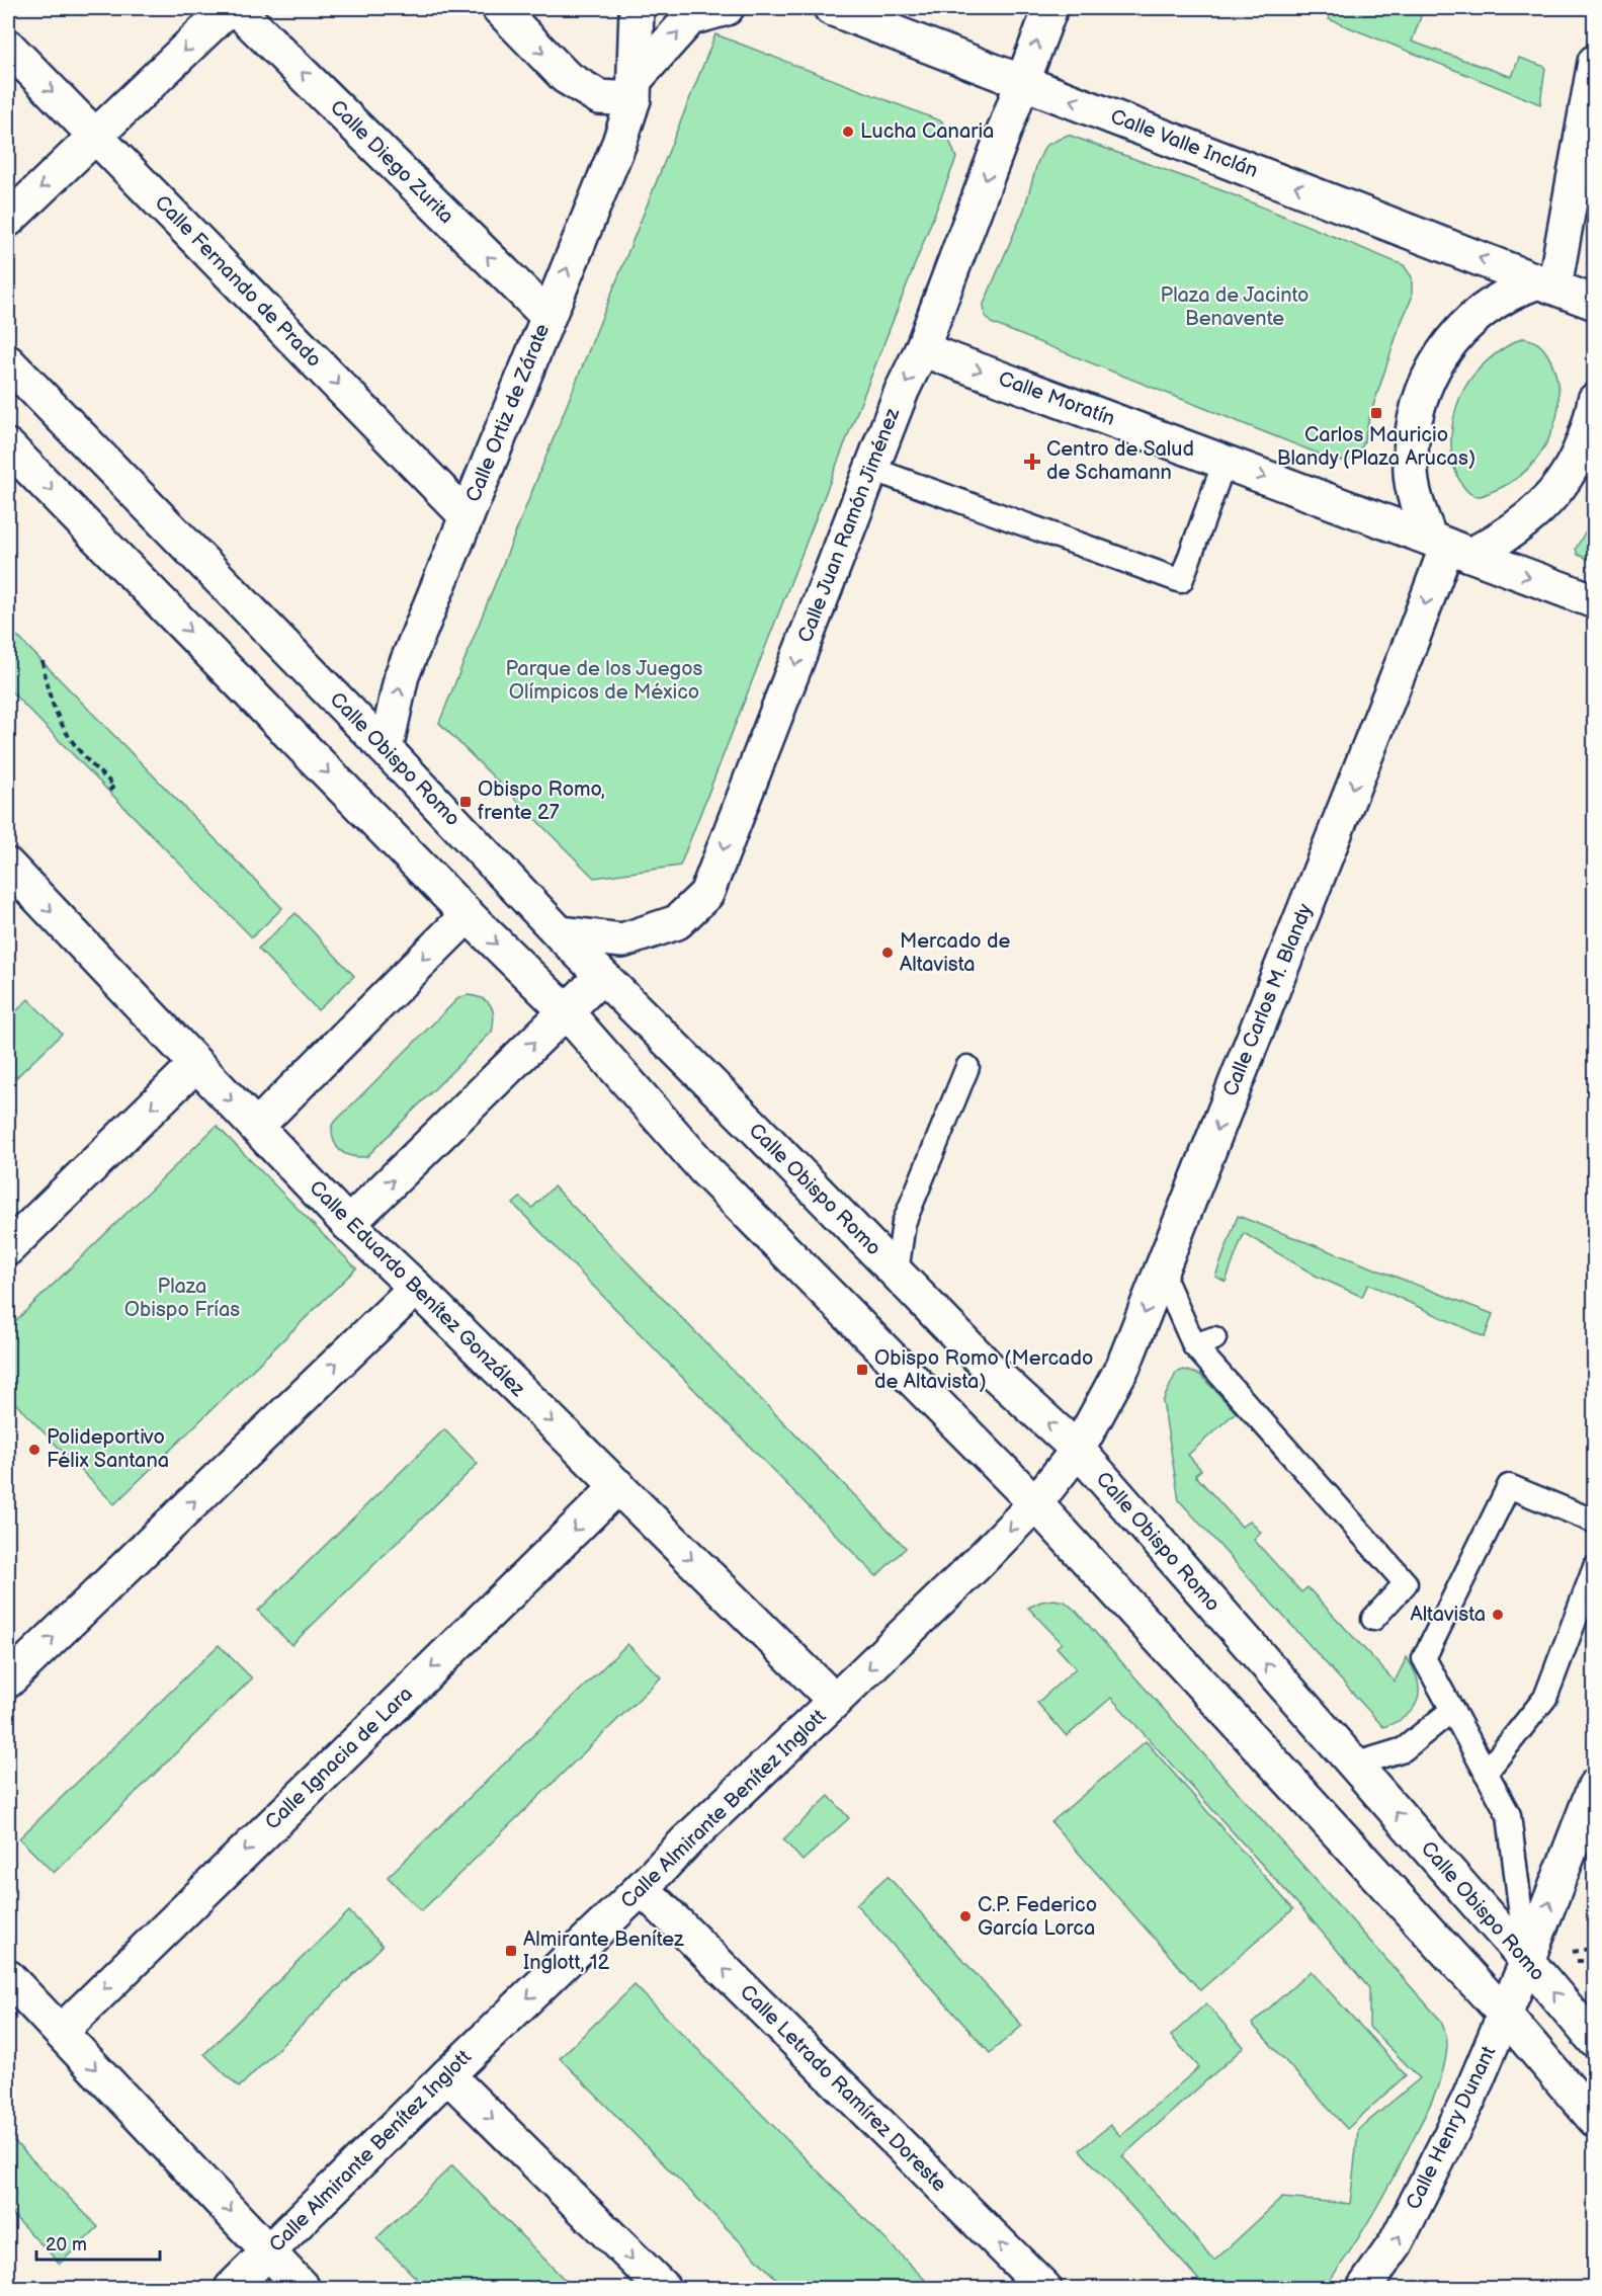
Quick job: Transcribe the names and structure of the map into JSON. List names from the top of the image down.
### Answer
{
  "streets": {
    "street": [
      "Calle Valle Inclán",
      "Calle Diego Zurita",
      "Calle Fernando de Prado",
      "Calle Moratín",
      "Calle Ortiz de Zárate",
      "Calle Juan Ramón Jiménez",
      "Calle Obispo Romo",
      "Calle Carlos M. Blandy",
      "Calle Eduardo Benítez González",
      "Calle Ignacia de Lara",
      "Calle Almirante Benítez Inglott",
      "Calle Letrado Ramírez Doreste",
      "Calle Henry Dunant"
    ]
  },
  "crossings": [
    ["Calle Valle Inclán", "Calle Juan Ramón Jiménez"],
    ["Calle Diego Zurita", "Calle Ortiz de Zárate"],
    ["Calle Fernando de Prado", "Calle Ortiz de Zárate"],
    ["Calle Moratín", "Calle Juan Ramón Jiménez"],
    ["Calle Moratín", "Calle Carlos M. Blandy"],
    ["Calle Ortiz de Zárate", "Calle Obispo Romo"],
    ["Calle Juan Ramón Jiménez", "Calle Obispo Romo"],
    ["Calle Obispo Romo", "Calle Carlos M. Blandy"],
    ["Calle Obispo Romo", "Calle Almirante Benítez Inglott"],
    ["Calle Obispo Romo", "Calle Henry Dunant"],
    ["Calle Carlos M. Blandy", "Calle Almirante Benítez Inglott"],
    ["Calle Eduardo Benítez González", "Calle Ignacia de Lara"],
    ["Calle Eduardo Benítez González", "Calle Almirante Benítez Inglott"],
    ["Calle Almirante Benítez Inglott", "Calle Letrado Ramírez Doreste"]
  ],
  "one_way": [
    "Calle Valle Inclán",
    "Calle Diego Zurita",
    "Calle Moratín",
    "Calle Ortiz de Zárate",
    "Calle Juan Ramón Jiménez",
    "Calle Carlos M. Blandy",
    "Calle Almirante Benítez Inglott",
    "Calle Henry Dunant"
  ],
  "parks": ["Plaza de Jacinto Benavente", "Parque de los Juegos Olímpicos de México", "Plaza Obispo Frías"],
  "places": {
    "other": [
      "Lucha Canaria",
      "Mercado de Altavista",
      "Polideportivo Félix Santana",
      "Altavista",
      "C.P. Federico García Lorca"
    ],
    "transit": [
      "Carlos Mauricio Blandy (Plaza Arucas)",
      "Obispo Romo, frente 27",
      "Obispo Romo (Mercado de Altavista)",
      "Almirante Benítez Inglott, 12"
    ],
    "health": ["Centro de Salud de Schamann"]
  },
  "scale_bar": "20 m"
}
